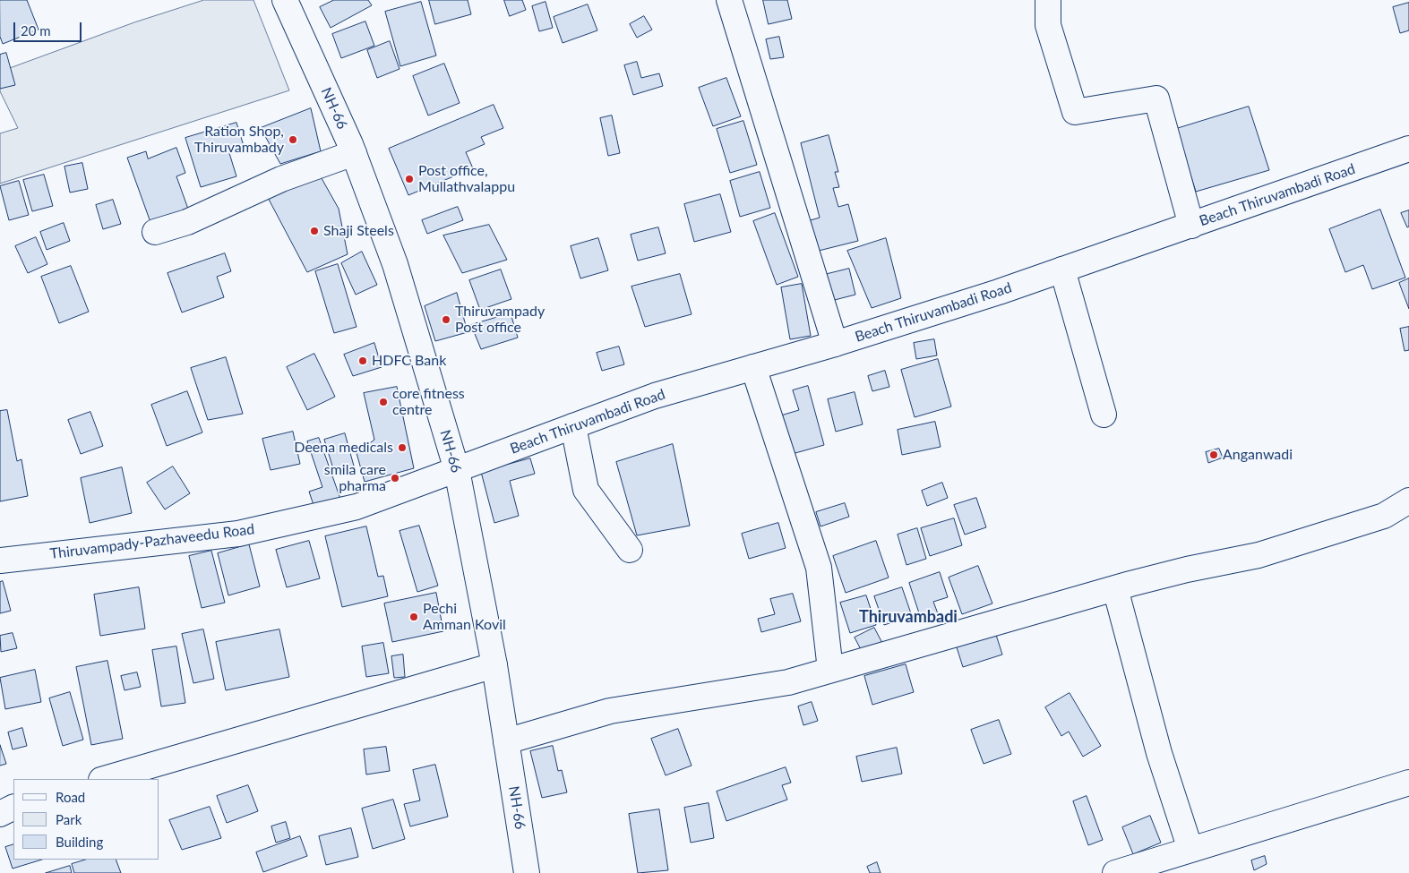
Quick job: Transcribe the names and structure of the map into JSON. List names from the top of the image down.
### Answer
{
  "streets": {
    "street": ["NH-66", "Beach Thiruvambadi Road", "Thiruvampady-Pazhaveedu Road"]
  },
  "crossings": [
    ["NH-66", "Beach Thiruvambadi Road"],
    ["NH-66", "Thiruvampady-Pazhaveedu Road"],
    ["Beach Thiruvambadi Road", "Thiruvampady-Pazhaveedu Road"]
  ],
  "districts": ["Thiruvambadi"],
  "places": [
    "Ration Shop, Thiruvambady",
    "Post office, Mullathvalappu",
    "Shaji Steels",
    "Thiruvampady Post office",
    "HDFC Bank",
    "core fitness centre",
    "Deena medicals",
    "Anganwadi",
    "smila care pharma",
    "Pechi Amman Kovil"
  ],
  "legend": ["Road", "Park", "Building"],
  "scale_bar": "20 m"
}
